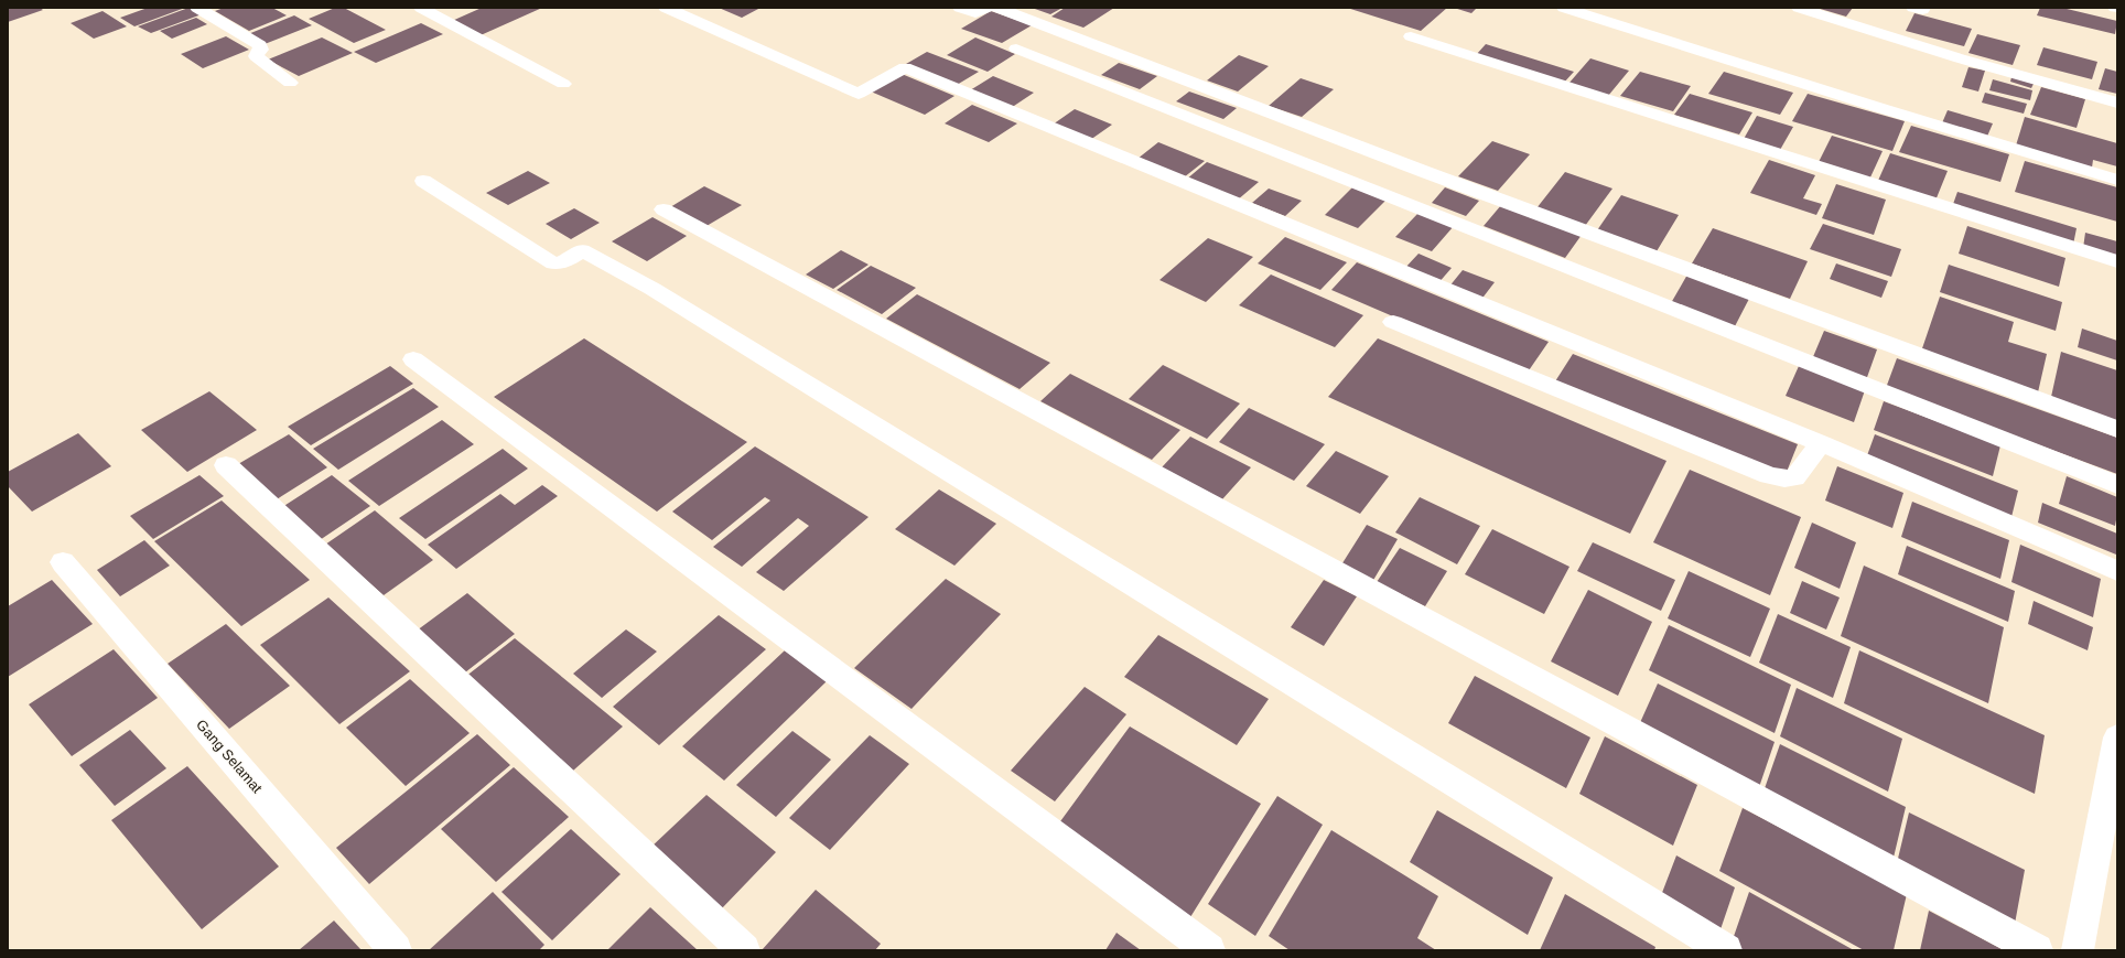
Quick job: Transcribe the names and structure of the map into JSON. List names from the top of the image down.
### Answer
{
  "streets": {
    "street": ["Gang Selamat"]
  }
}
